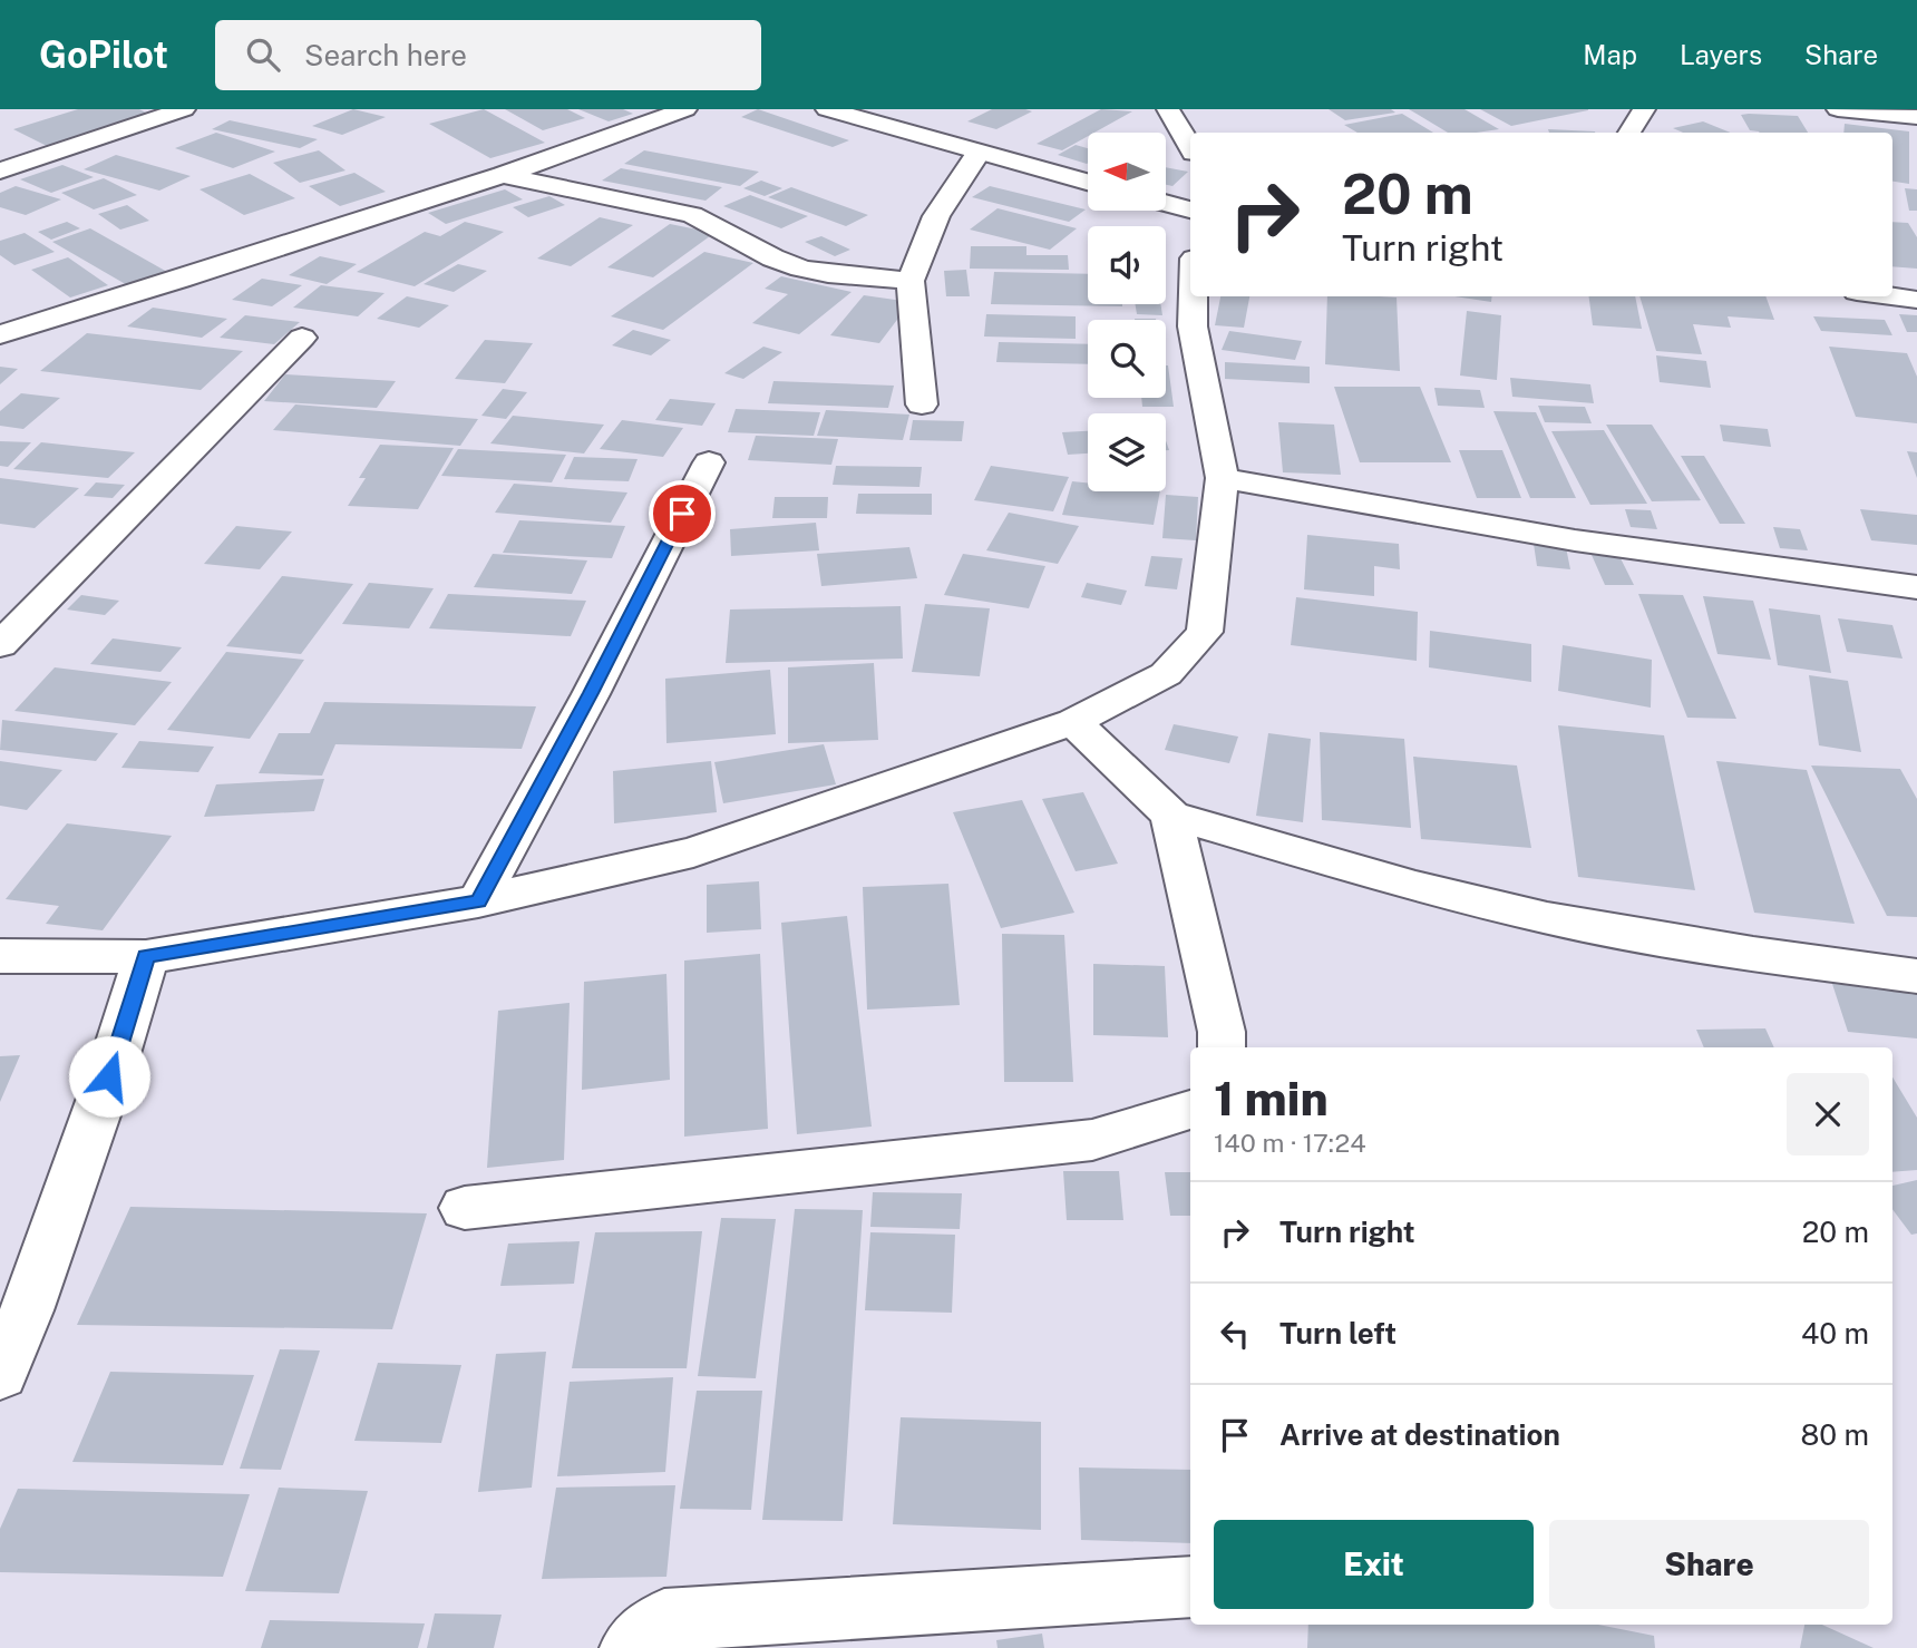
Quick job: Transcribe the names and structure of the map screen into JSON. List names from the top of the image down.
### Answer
{
  "north": "left",
  "page": {
    "header": "GoPilot",
    "search": "Search here",
    "nav": ["Map", "Layers", "Share"],
    "turn": ["20 m", "Turn right"],
    "heading": ["1 min", "140 m · 17:24"],
    "list": [
      {
        "name": "Turn right",
        "value": "20 m"
      },
      {
        "name": "Turn left",
        "value": "40 m"
      },
      {
        "name": "Arrive at destination",
        "value": "80 m"
      }
    ],
    "buttons": ["Exit", "Share"]
  }
}
